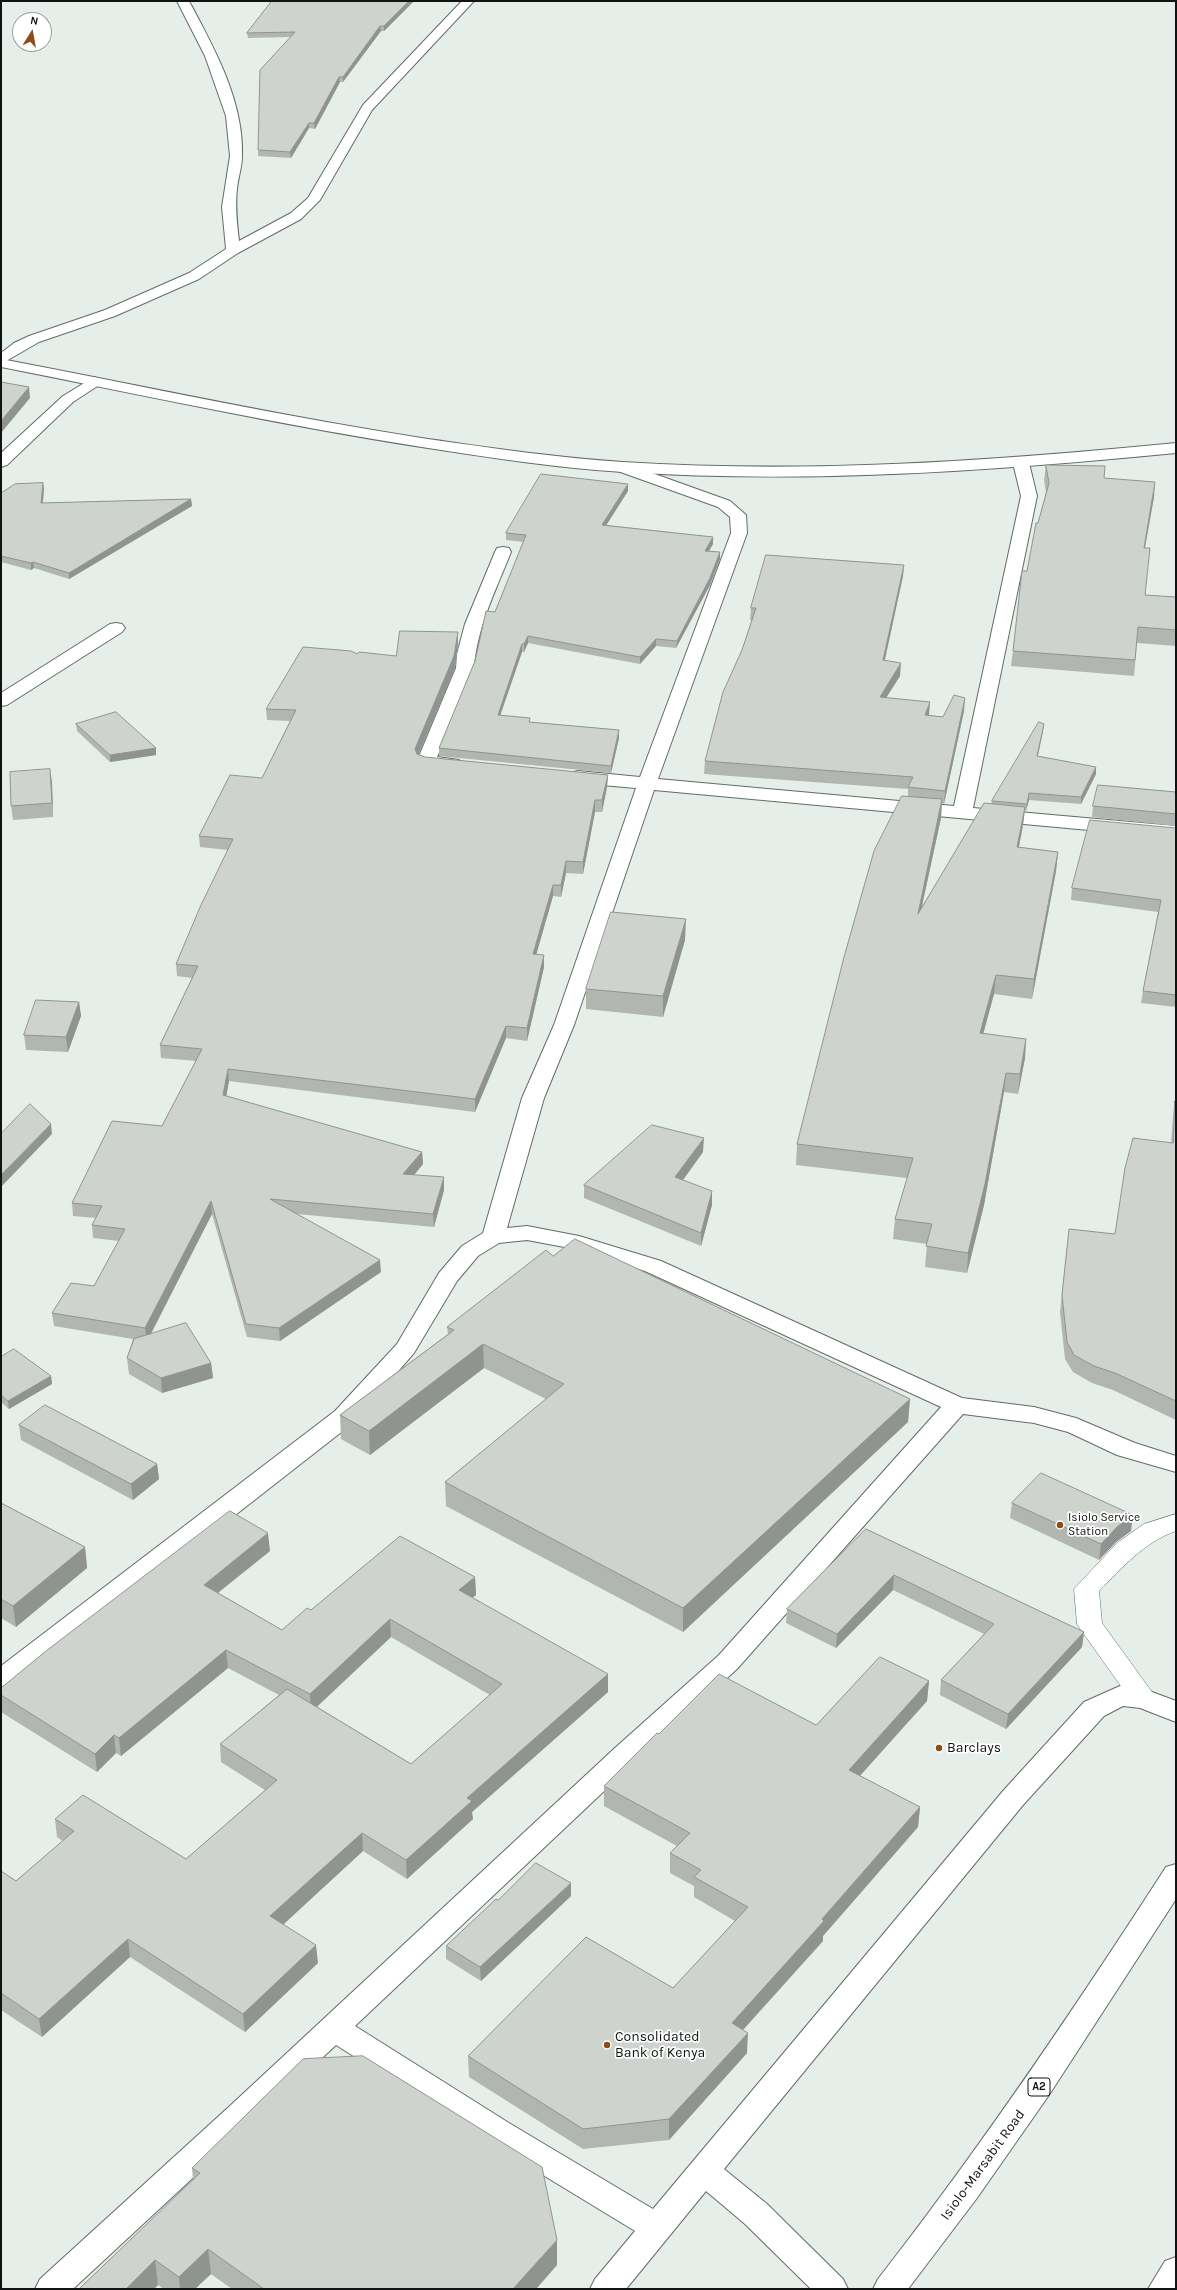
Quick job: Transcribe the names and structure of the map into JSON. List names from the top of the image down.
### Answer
{
  "streets": {
    "main road": ["A2", "Isiolo-Marsabit Road"]
  },
  "places": ["Isiolo Service Station", "Barclays", "Consolidated Bank of Kenya"],
  "north": "top"
}
